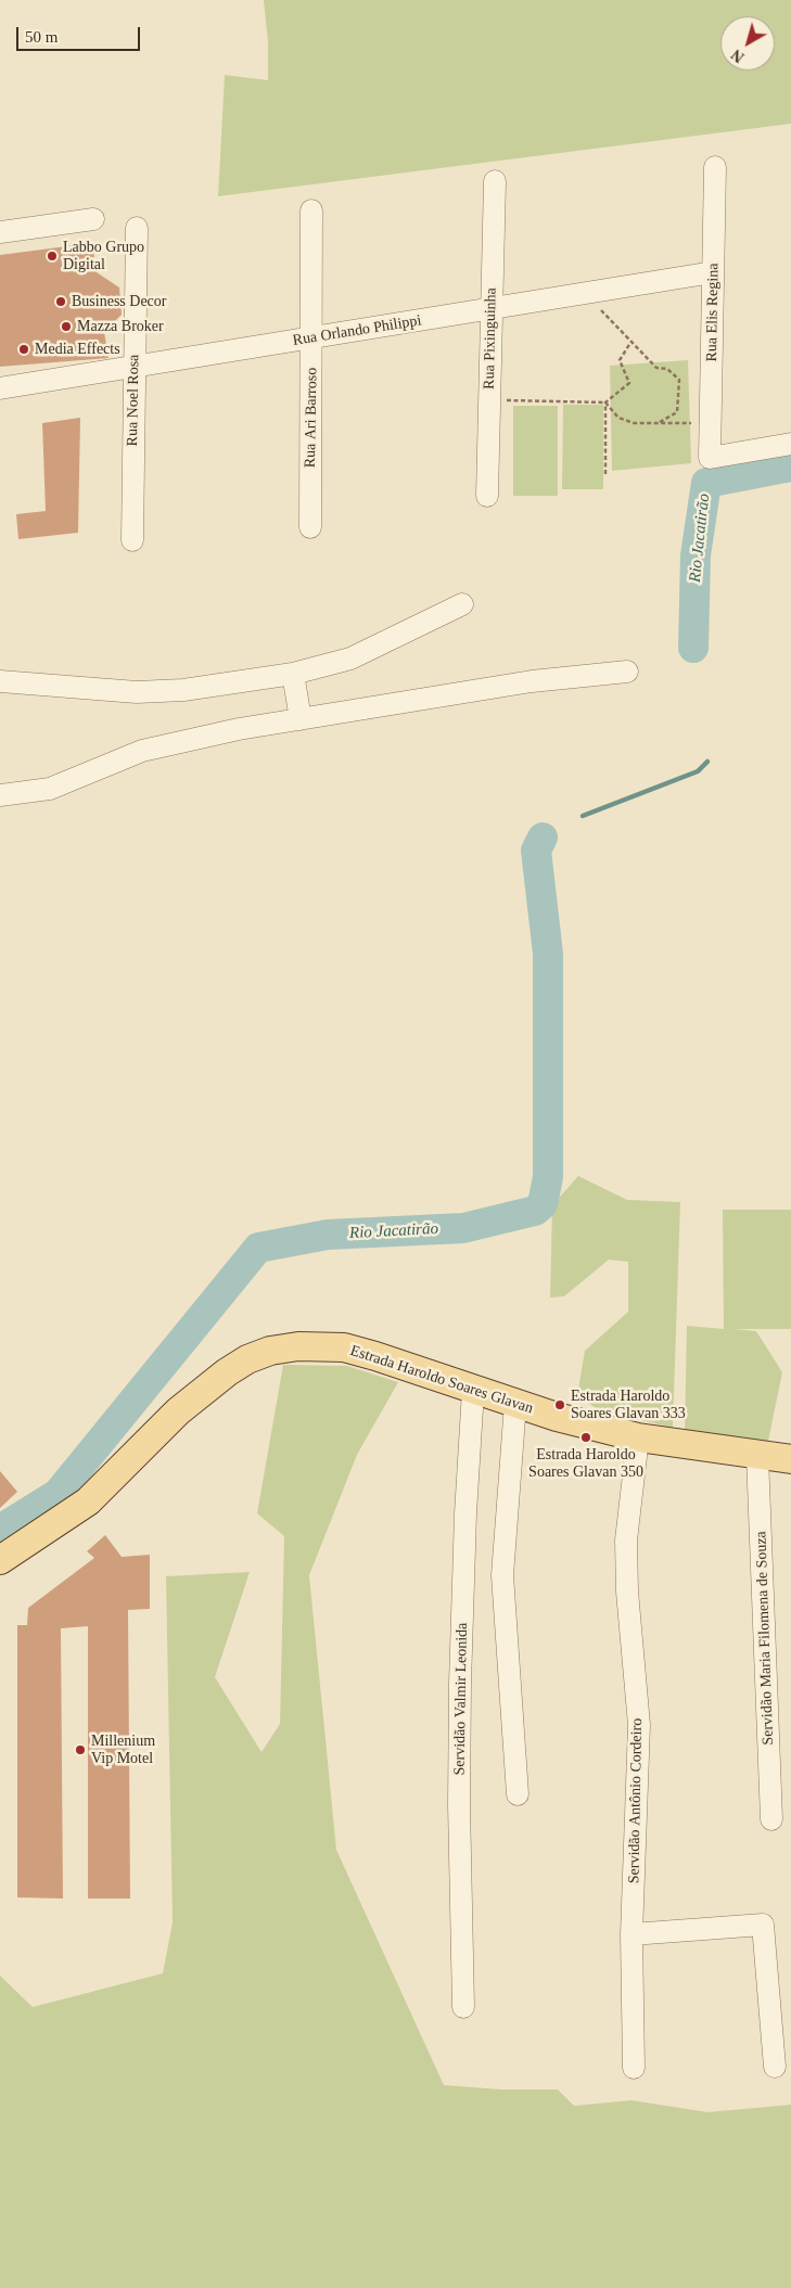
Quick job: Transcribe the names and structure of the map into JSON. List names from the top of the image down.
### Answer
{
  "streets": {
    "main road": ["Estrada Haroldo Soares Glavan"],
    "street": [
      "Rua Elis Regina",
      "Rua Orlando Philippi",
      "Rua Pixinguinha",
      "Rua Noel Rosa",
      "Rua Ari Barroso",
      "Servidão Maria Filomena de Souza",
      "Servidão Valmir Leonida",
      "Servidão Antônio Cordeiro"
    ]
  },
  "crossings": [
    ["Rua Elis Regina", "Rua Orlando Philippi"],
    ["Rua Orlando Philippi", "Rua Pixinguinha"],
    ["Rua Orlando Philippi", "Rua Noel Rosa"],
    ["Rua Orlando Philippi", "Rua Ari Barroso"],
    ["Estrada Haroldo Soares Glavan", "Servidão Maria Filomena de Souza"],
    ["Estrada Haroldo Soares Glavan", "Servidão Valmir Leonida"],
    ["Estrada Haroldo Soares Glavan", "Servidão Antônio Cordeiro"]
  ],
  "water": ["Rio Jacatirão"],
  "places": [
    "Labbo Grupo Digital",
    "Business Decor",
    "Mazza Broker",
    "Media Effects",
    "Estrada Haroldo Soares Glavan 333",
    "Estrada Haroldo Soares Glavan 350",
    "Millenium Vip Motel"
  ],
  "scale_bar": "50 m",
  "north": "bottom left"
}
